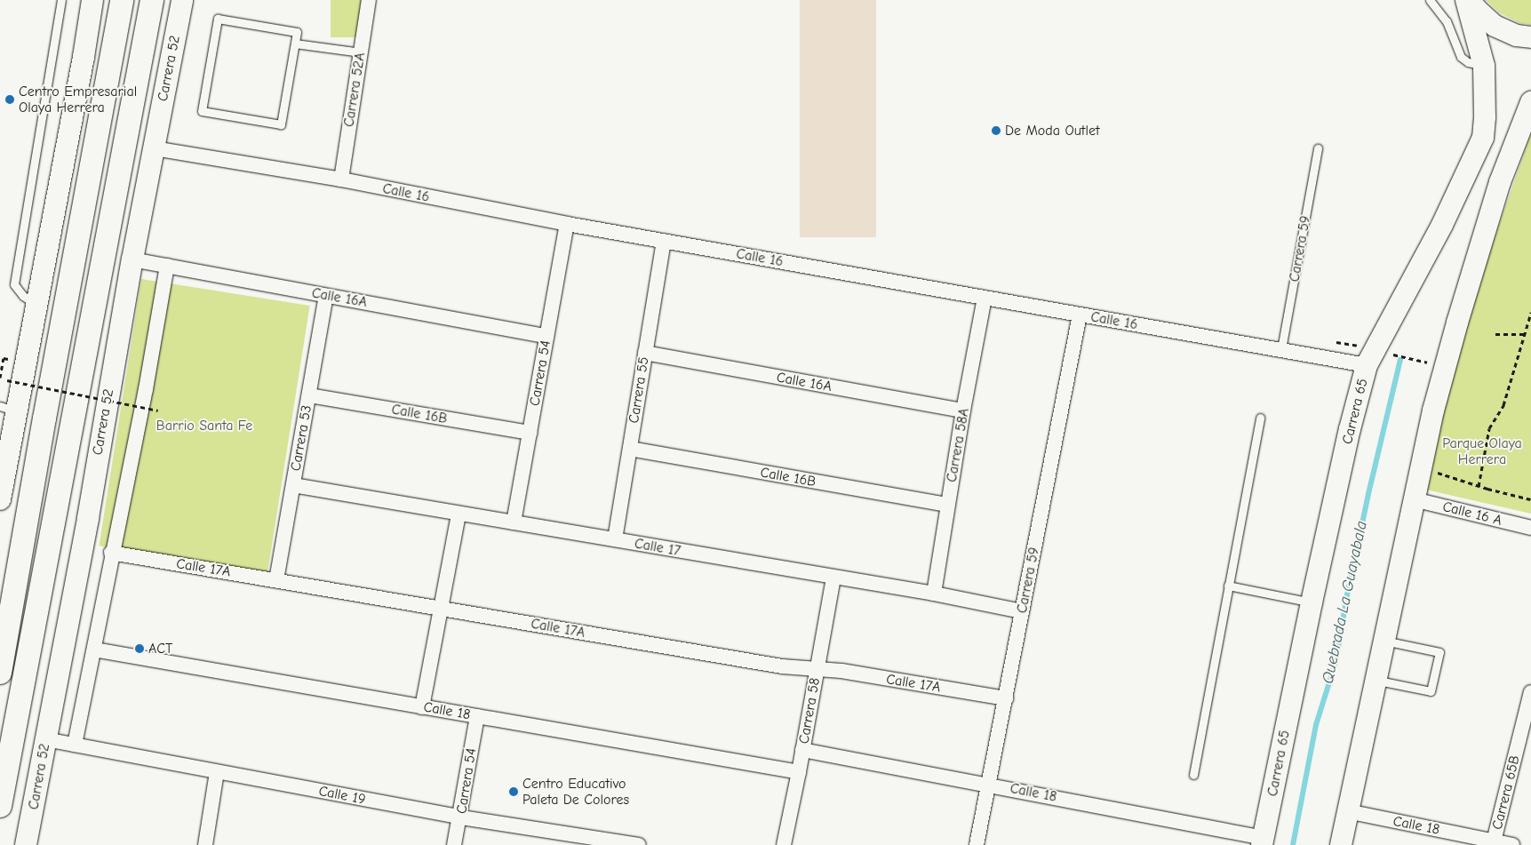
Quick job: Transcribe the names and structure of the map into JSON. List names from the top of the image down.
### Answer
{
  "streets": {
    "main road": ["Carrera 52", "Carrera 65"],
    "street": [
      "Carrera 52A",
      "Calle 16",
      "Carrera 59",
      "Calle 16A",
      "Carrera 54",
      "Carrera 55",
      "Calle 16B",
      "Carrera 53",
      "Carrera 58A",
      "Calle 16 A",
      "Calle 17",
      "Calle 17A",
      "Calle 18",
      "Carrera 58",
      "Carrera 65B",
      "Calle 19"
    ]
  },
  "crossings": [
    ["Carrera 52", "Calle 16"],
    ["Carrera 52", "Calle 16A"],
    ["Carrera 52", "Calle 17A"],
    ["Carrera 52", "Calle 18"],
    ["Carrera 52", "Calle 19"],
    ["Carrera 52A", "Calle 16"],
    ["Calle 16", "Carrera 59"],
    ["Calle 16", "Carrera 54"],
    ["Calle 16", "Carrera 55"],
    ["Calle 16", "Carrera 65"],
    ["Calle 16", "Carrera 58A"],
    ["Carrera 59", "Calle 17"],
    ["Carrera 59", "Calle 17A"],
    ["Carrera 59", "Calle 18"],
    ["Calle 16A", "Carrera 54"],
    ["Calle 16A", "Carrera 55"],
    ["Calle 16A", "Carrera 53"],
    ["Calle 16A", "Carrera 58A"],
    ["Carrera 54", "Calle 16B"],
    ["Carrera 54", "Calle 17"],
    ["Carrera 54", "Calle 18"],
    ["Carrera 54", "Calle 19"],
    ["Carrera 55", "Calle 16B"],
    ["Carrera 55", "Calle 17"],
    ["Carrera 65", "Calle 18"],
    ["Calle 16B", "Carrera 53"],
    ["Calle 16B", "Carrera 58A"],
    ["Carrera 53", "Calle 17"],
    ["Carrera 53", "Calle 17A"],
    ["Carrera 58A", "Calle 17"],
    ["Calle 17", "Carrera 58"],
    ["Calle 17A", "Carrera 58"],
    ["Calle 18", "Carrera 58"],
    ["Calle 18", "Carrera 65B"]
  ],
  "water": ["Quebrada La Guayabala"],
  "parks": ["Barrio Santa Fe", "Parque Olaya Herrera"],
  "places": [
    "Centro Empresarial Olaya Herrera",
    "De Moda Outlet",
    "ACT",
    "Centro Educativo Paleta De Colores"
  ]
}
